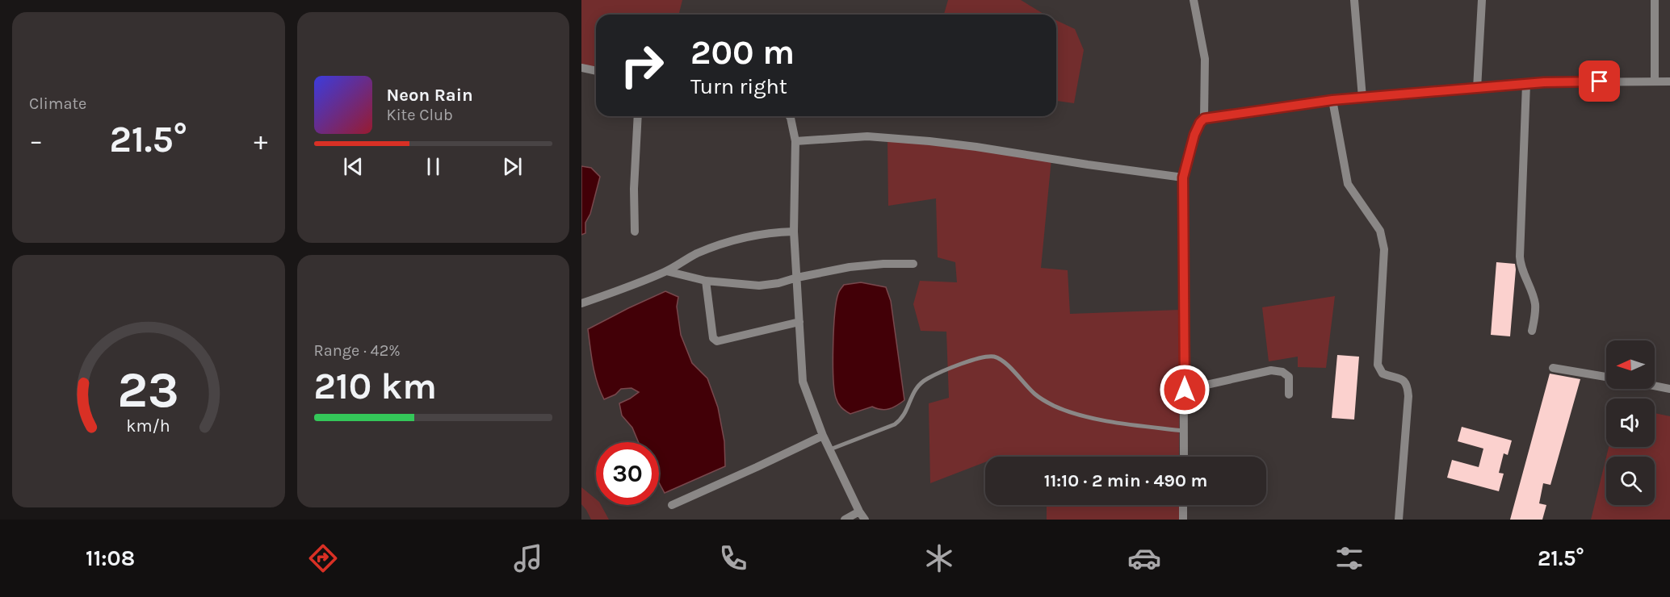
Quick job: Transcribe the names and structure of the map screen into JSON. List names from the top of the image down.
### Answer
{
  "north": "left",
  "page": {
    "tile": [
      "Climate",
      ["Range · 42%", "210 km"]
    ],
    "turn": ["200 m", "Turn right"],
    "song": ["Neon Rain", "Kite Club"],
    "heat": ["−", "21.5°", "+"],
    "limit": "30",
    "trip": "11:10 · 2 min · 490 m",
    "tabs": ["11:08", "21.5°"],
    "gauge": ["23", "km/h"]
  }
}
